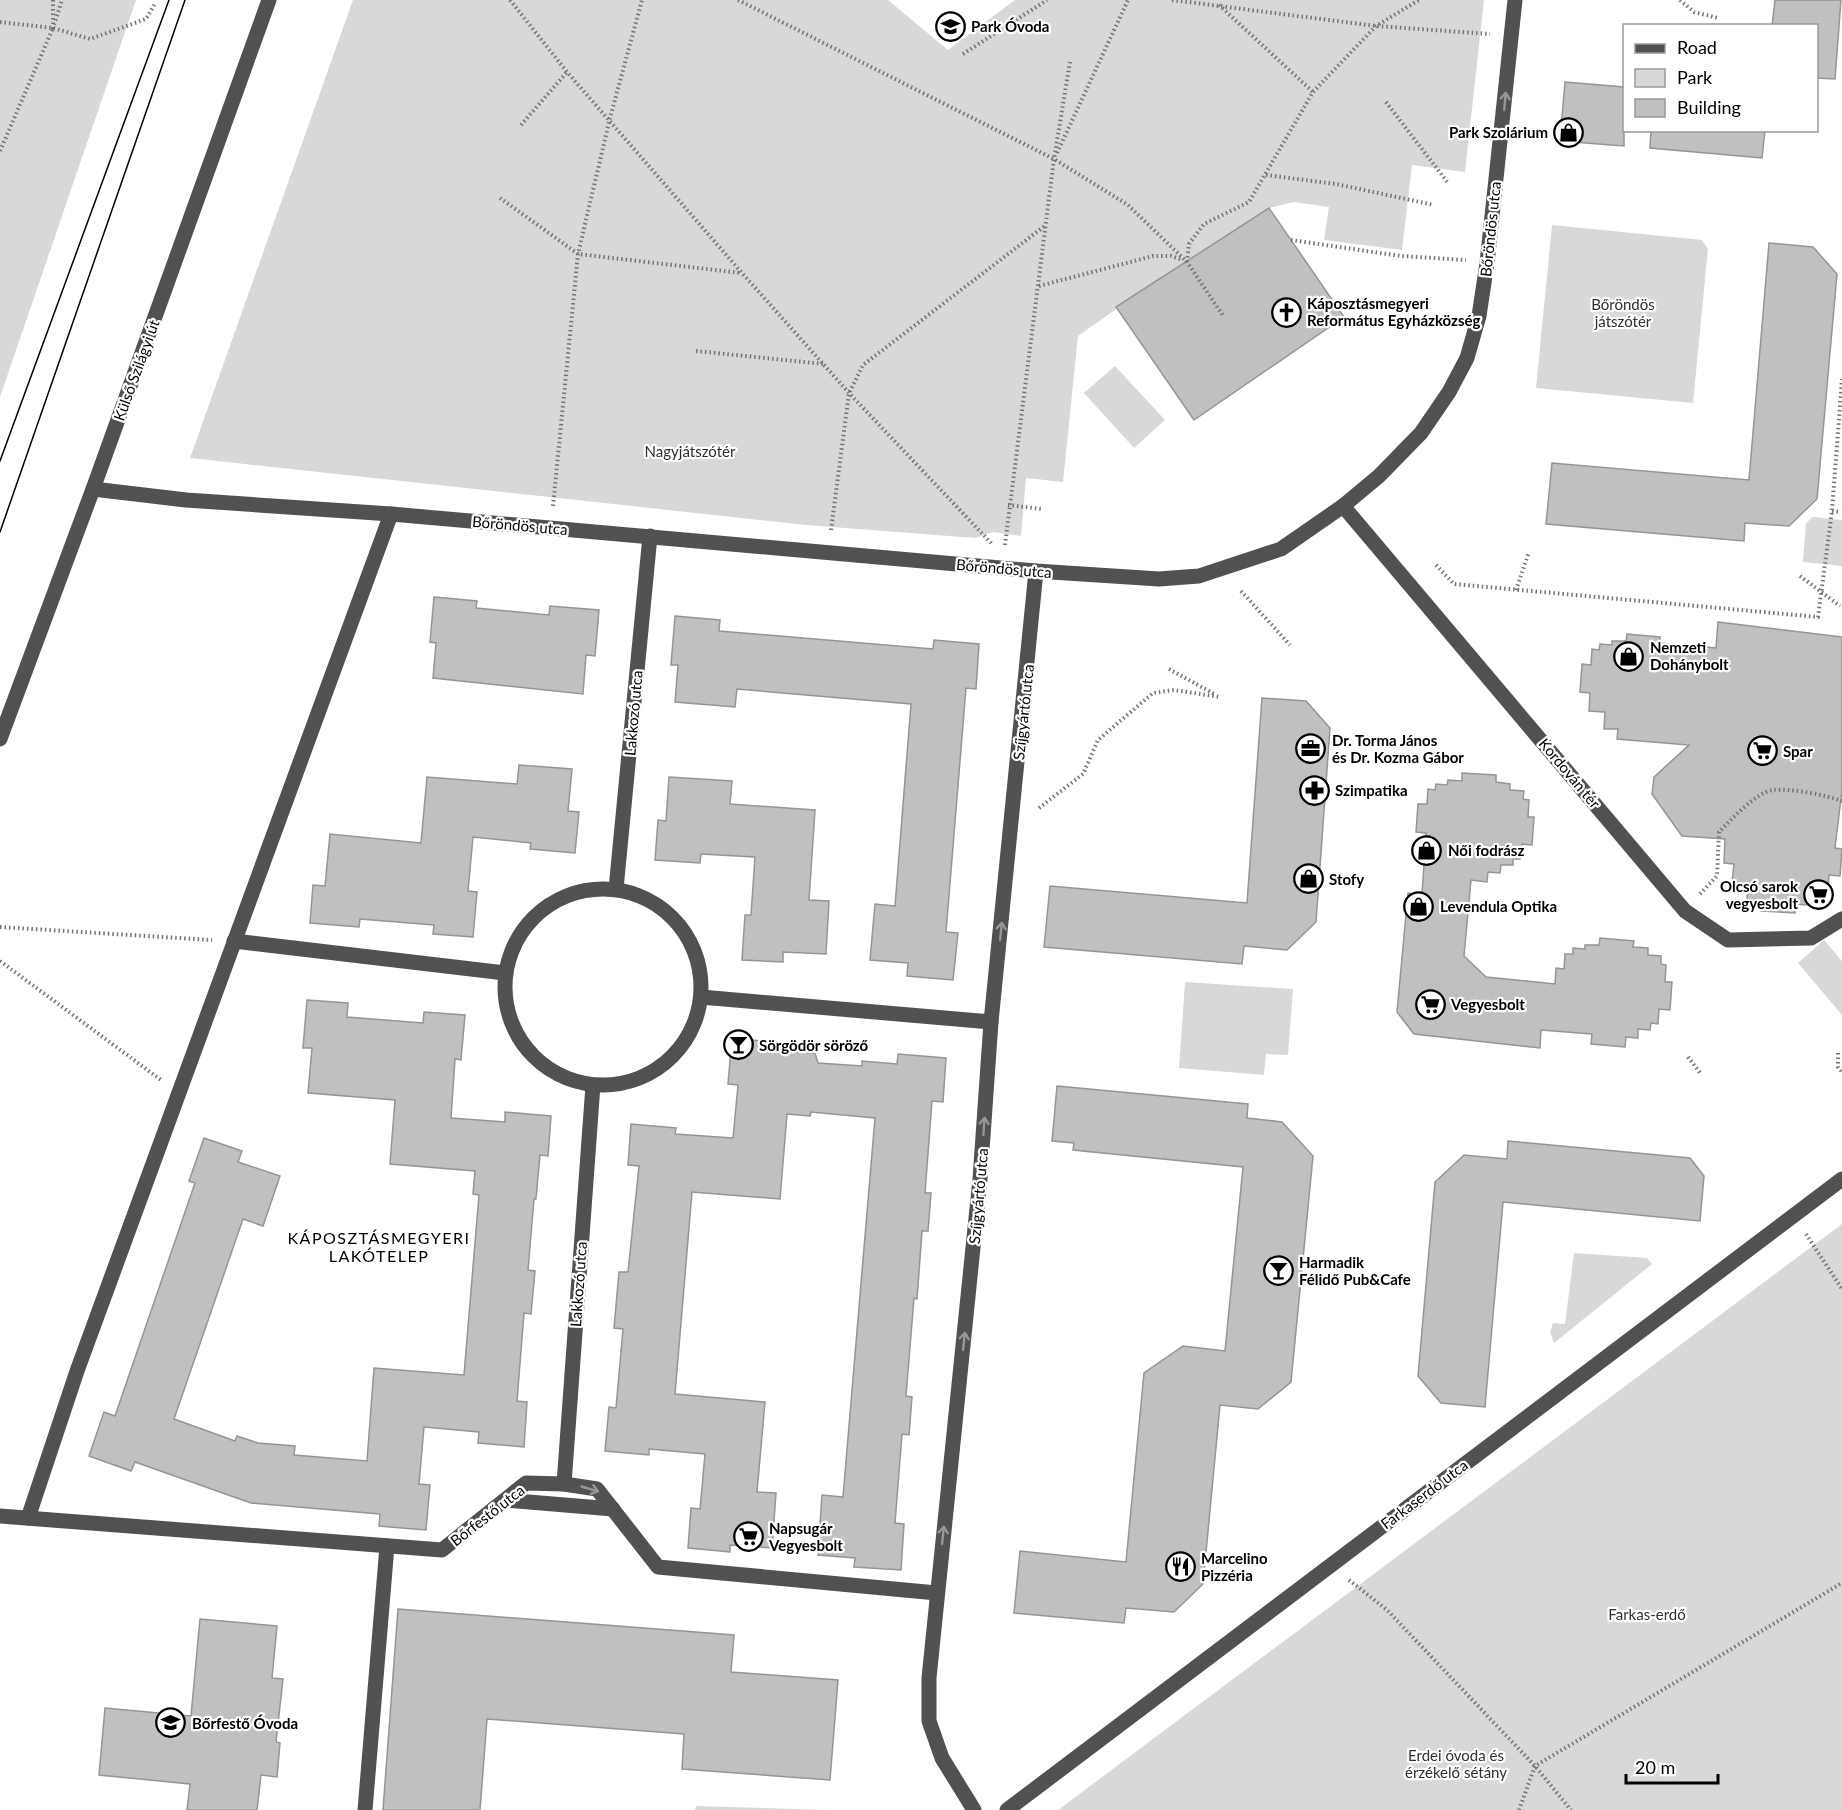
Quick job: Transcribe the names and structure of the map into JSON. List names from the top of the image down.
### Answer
{
  "streets": {
    "street": [
      "Bőröndös utca",
      "Külső Szilágyi út",
      "Szíjgyártó utca",
      "Lakkozó utca",
      "Kordován tér",
      "Farkaserdő utca",
      "Bőrfestő utca"
    ]
  },
  "crossings": [
    ["Bőröndös utca", "Külső Szilágyi út"],
    ["Bőröndös utca", "Szíjgyártó utca"],
    ["Bőröndös utca", "Lakkozó utca"],
    ["Bőröndös utca", "Kordován tér"],
    ["Szíjgyártó utca", "Bőrfestő utca"],
    ["Lakkozó utca", "Bőrfestő utca"]
  ],
  "one_way": ["Szíjgyártó utca"],
  "districts": ["KÁPOSZTÁSMEGYERI LAKÓTELEP"],
  "parks": [
    "Bőröndös játszótér",
    "Nagyjátszótér",
    "Farkas-erdő",
    "Erdei óvoda és érzékelő sétány"
  ],
  "places": {
    "school or university": ["Park Óvoda", "Bőrfestő Óvoda"],
    "shop": [
      "Park Szolárium",
      "Nemzeti Dohánybolt",
      "Női fodrász",
      "Stofy",
      "Levendula Optika"
    ],
    "church": ["Káposztásmegyeri Református Egyházközség"],
    "office": ["Dr. Torma János és Dr. Kozma Gábor"],
    "supermarket": [
      "Spar",
      "Olcsó sarok vegyesbolt",
      "Vegyesbolt",
      "Napsugár Vegyesbolt"
    ],
    "pharmacy": ["Szimpatika"],
    "bar": ["Sörgödör söröző", "Harmadik Félidő Pub&Cafe"],
    "restaurant": ["Marcelino Pizzéria"]
  },
  "legend": ["Road", "Park", "Building"],
  "scale_bar": "20 m"
}
